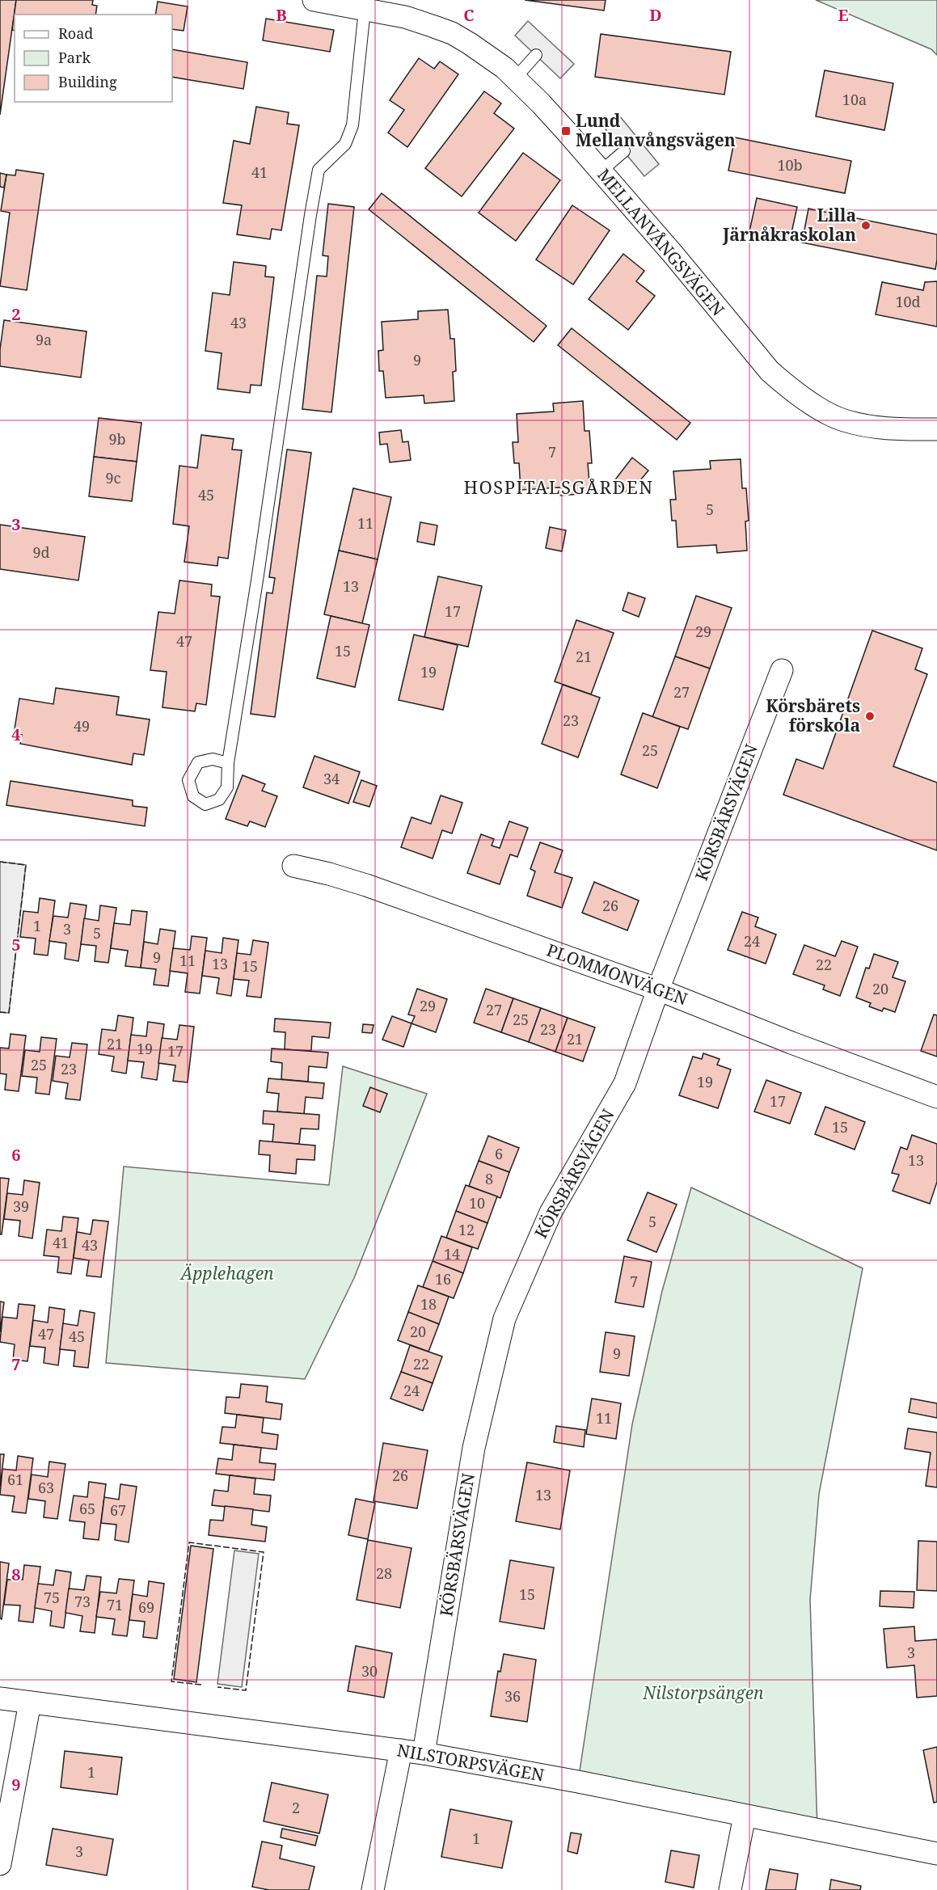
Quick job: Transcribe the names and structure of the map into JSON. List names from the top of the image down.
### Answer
{
  "streets": {
    "street": [
      "MELLANVÅNGSVÄGEN",
      "KÖRSBÄRSVÄGEN",
      "PLOMMONVÄGEN",
      "NILSTORPSVÄGEN"
    ]
  },
  "crossings": [
    ["KÖRSBÄRSVÄGEN", "PLOMMONVÄGEN"],
    ["KÖRSBÄRSVÄGEN", "NILSTORPSVÄGEN"]
  ],
  "districts": ["HOSPITALSGÅRDEN"],
  "parks": ["Äpplehagen", "Nilstorpsängen"],
  "places": {
    "transit": ["Lund Mellanvångsvägen"],
    "other": ["Lilla Järnåkraskolan", "Körsbärets förskola"]
  },
  "house_numbers": [
    "10a",
    "10b",
    "41",
    "10d",
    "43",
    "9a",
    "9",
    "9b",
    "7",
    "9c",
    "45",
    "5",
    "11",
    "9d",
    "13",
    "17",
    "29",
    "47",
    "15",
    "21",
    "19",
    "27",
    "23",
    "49",
    "25",
    "34",
    "26",
    "1",
    "3",
    "5",
    "24",
    "9",
    "11",
    "13",
    "22",
    "15",
    "20",
    "29",
    "27",
    "25",
    "23",
    "21",
    "21",
    "19",
    "17",
    "25",
    "23",
    "19",
    "17",
    "15",
    "6",
    "13",
    "8",
    "10",
    "39",
    "5",
    "12",
    "41",
    "43",
    "14",
    "16",
    "7",
    "18",
    "20",
    "47",
    "45",
    "9",
    "22",
    "24",
    "11",
    "26",
    "61",
    "63",
    "13",
    "65",
    "67",
    "28",
    "15",
    "75",
    "73",
    "71",
    "69",
    "3",
    "30",
    "36",
    "1",
    "2",
    "1",
    "3"
  ],
  "legend": ["Road", "Park", "Building"],
  "grid": {
    "columns": [
      "B",
      "C",
      "D",
      "E"
    ],
    "rows": [
      "2",
      "3",
      "4",
      "5",
      "6",
      "7",
      "8",
      "9"
    ]
  }
}
